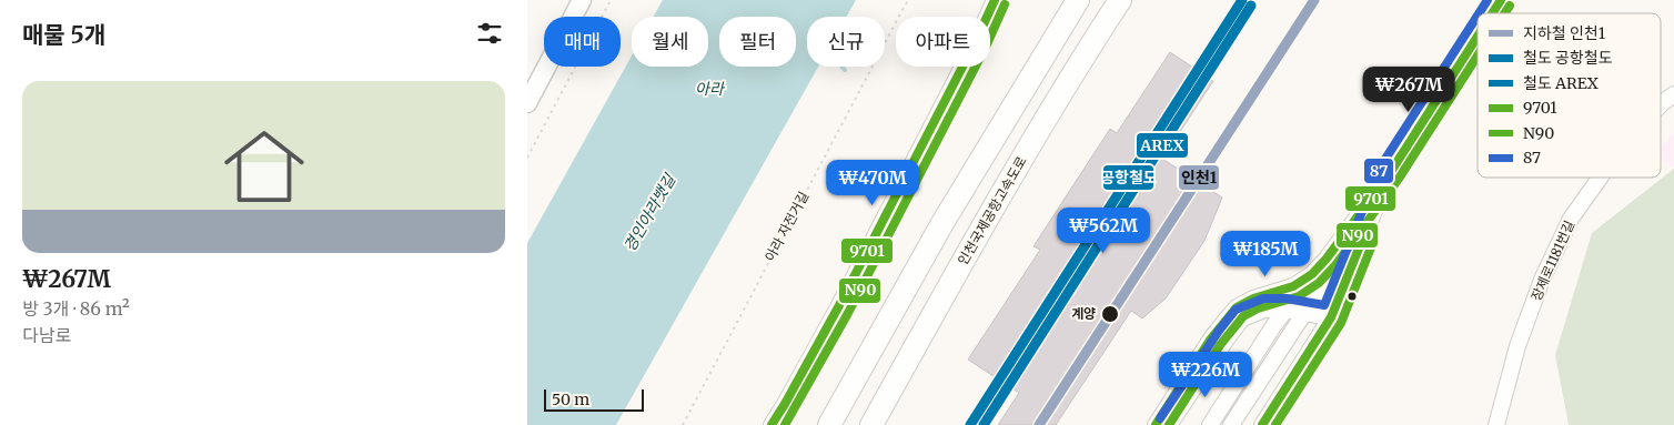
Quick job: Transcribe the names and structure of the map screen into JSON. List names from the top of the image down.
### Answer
{
  "streets": {
    "highway": ["인천국제공항고속도로"],
    "street": ["장제로1181번길"],
    "path": ["아라 자전거길"]
  },
  "water": ["아라", "경인아라뱃길"],
  "places": ["계양"],
  "lines": [
    "metro line 인천1",
    "rail line 공항철도",
    "transit line 9701",
    "transit line 87",
    "transit line N90",
    "rail line AREX"
  ],
  "legend": [
    "지하철 인천1",
    "철도 공항철도",
    "철도 AREX",
    "9701",
    "N90",
    "87"
  ],
  "scale_bar": "50 m",
  "page": {
    "heading": "매물 5개",
    "chip": [
      "매매",
      "월세",
      "필터",
      "신규",
      "아파트"
    ],
    "list": [
      {
        "name": "₩267M",
        "note": "방 3개 · 86 m² · 다남로"
      }
    ],
    "price": [
      "₩267M",
      "₩470M",
      "₩562M",
      "₩185M",
      "₩226M"
    ],
    "scale": "50 m"
  }
}
